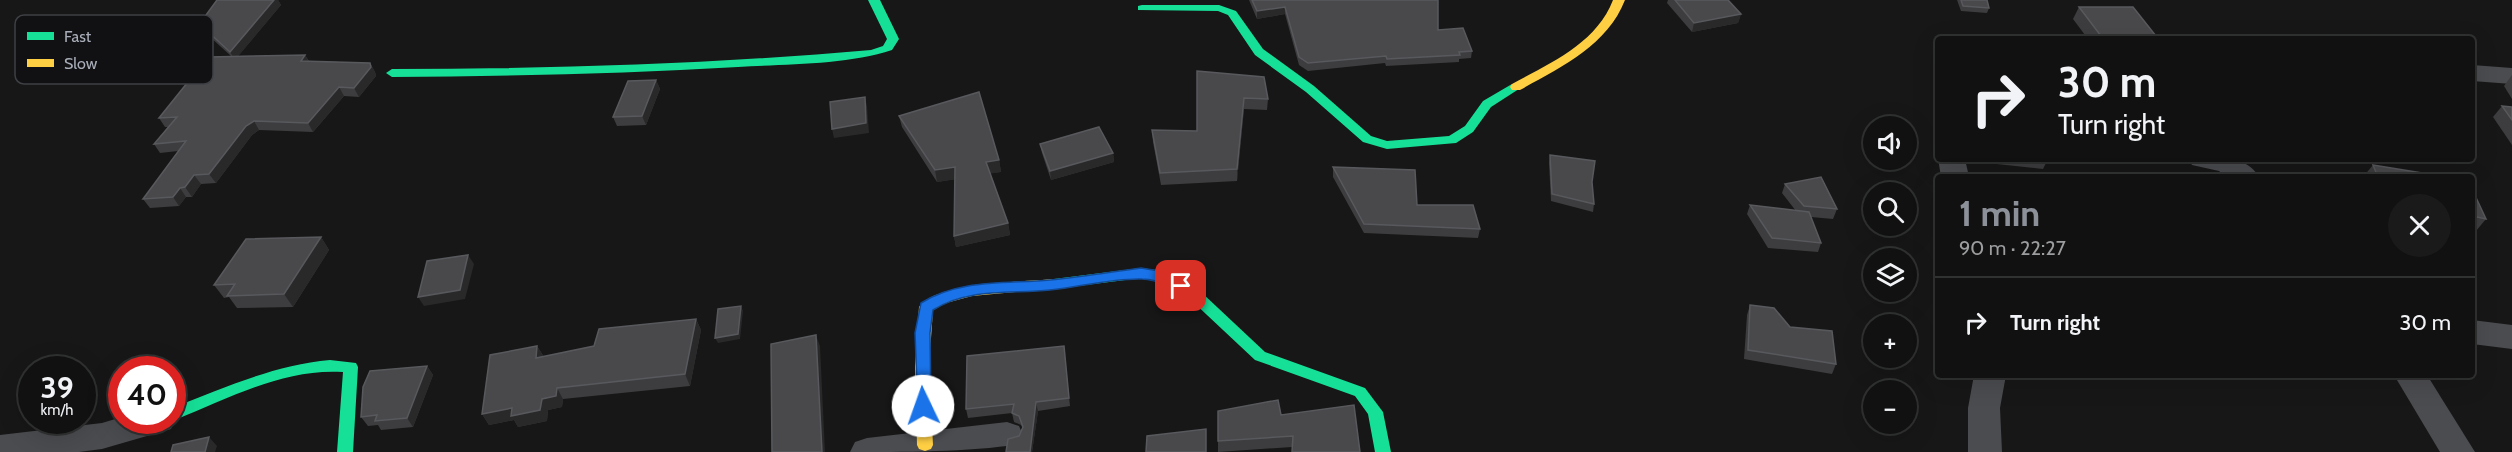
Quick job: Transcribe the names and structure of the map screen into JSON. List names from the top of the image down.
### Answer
{
  "legend": ["Fast", "Slow"],
  "page": {
    "turn": ["30 m", "Turn right"],
    "map_buttons": ["+", "−"],
    "heading": ["1 min", "90 m · 22:27"],
    "list": [
      {
        "name": "Turn right",
        "value": "30 m"
      }
    ],
    "speed": "39 km/h",
    "limit": "40"
  }
}
